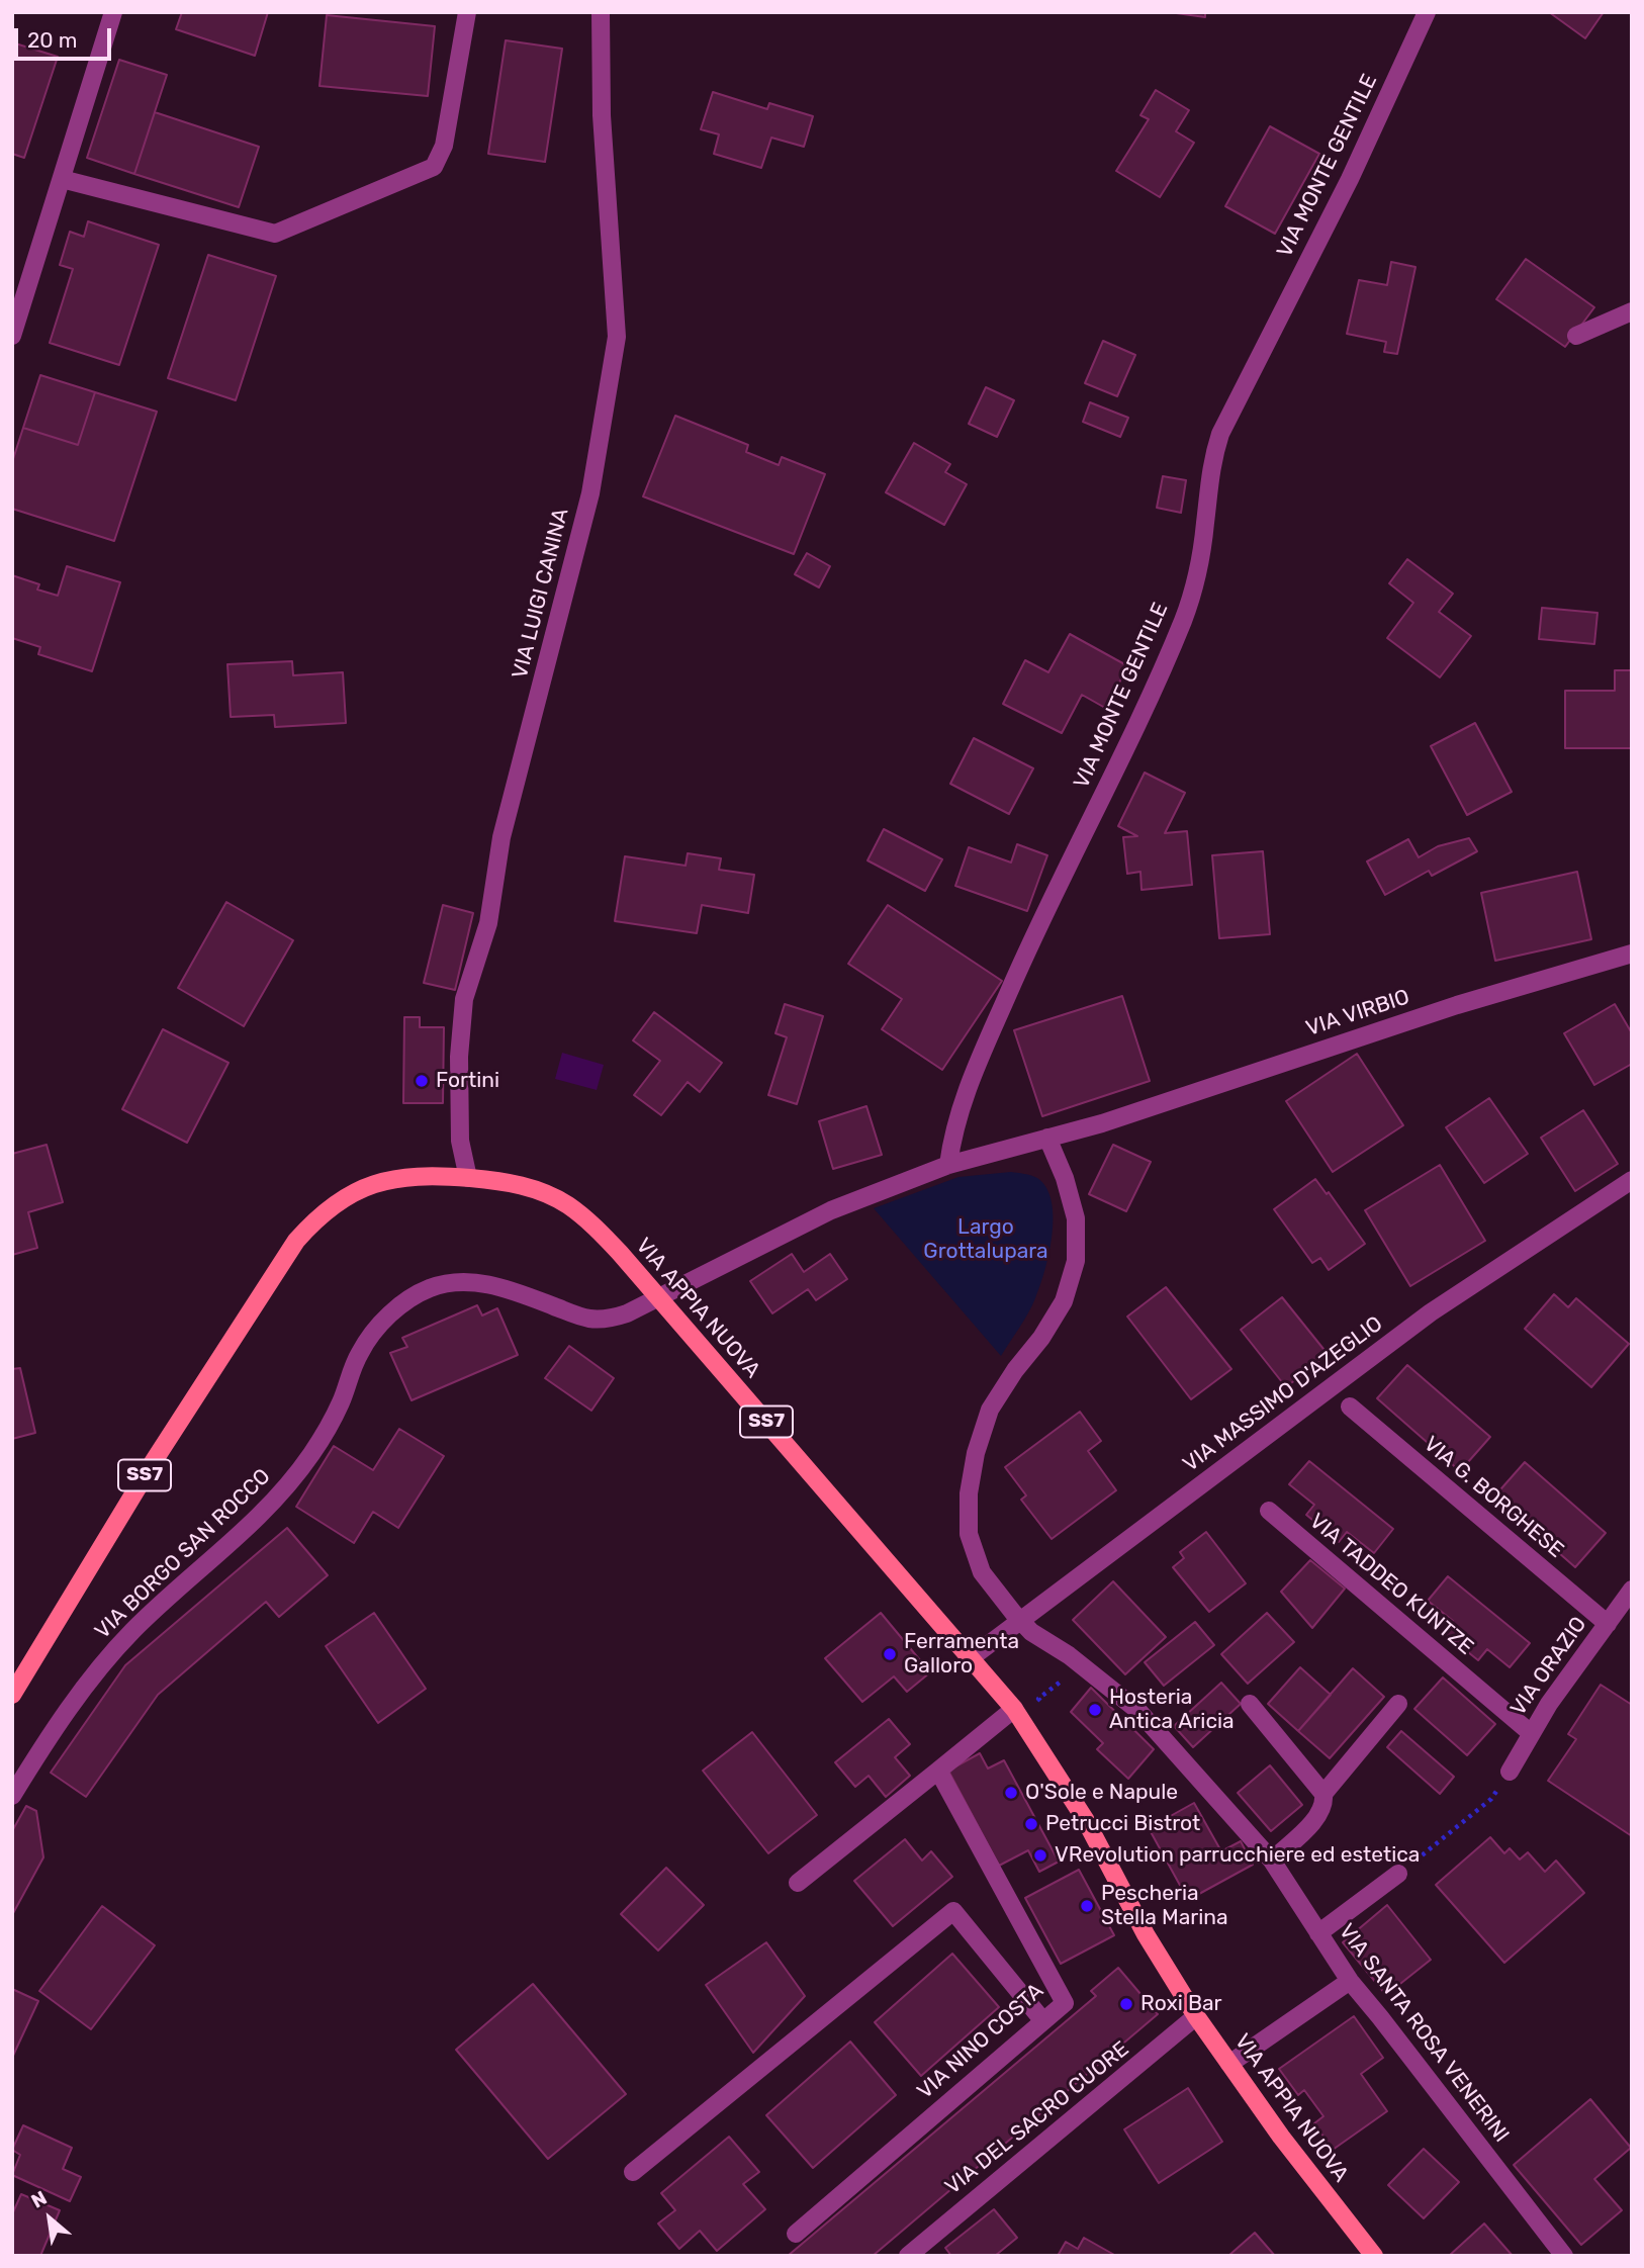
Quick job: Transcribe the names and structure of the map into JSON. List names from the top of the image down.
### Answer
{
  "streets": {
    "main road": ["VIA APPIA NUOVA", "SS7"],
    "street": [
      "VIA MONTE GENTILE",
      "VIA LUIGI CANINA",
      "VIA VIRBIO",
      "VIA MASSIMO D'AZEGLIO",
      "VIA G. BORGHESE",
      "VIA BORGO SAN ROCCO",
      "VIA TADDEO KUNTZE",
      "VIA ORAZIO",
      "VIA SANTA ROSA VENERINI",
      "VIA NINO COSTA",
      "VIA DEL SACRO CUORE"
    ]
  },
  "crossings": [
    ["VIA MONTE GENTILE", "VIA BORGO SAN ROCCO"],
    ["VIA LUIGI CANINA", "VIA APPIA NUOVA"],
    ["VIA VIRBIO", "VIA SANTA ROSA VENERINI"],
    ["VIA APPIA NUOVA", "VIA MASSIMO D'AZEGLIO"],
    ["VIA APPIA NUOVA", "VIA DEL SACRO CUORE"],
    ["VIA G. BORGHESE", "VIA ORAZIO"],
    ["VIA TADDEO KUNTZE", "VIA ORAZIO"]
  ],
  "parks": ["Largo Grottalupara"],
  "places": [
    "Fortini",
    "Ferramenta Galloro",
    "Hosteria Antica Aricia",
    "O'Sole e Napule",
    "Petrucci Bistrot",
    "VRevolution parrucchiere ed estetica",
    "Pescheria Stella Marina",
    "Roxi Bar"
  ],
  "scale_bar": "20 m",
  "north": "top left"
}
